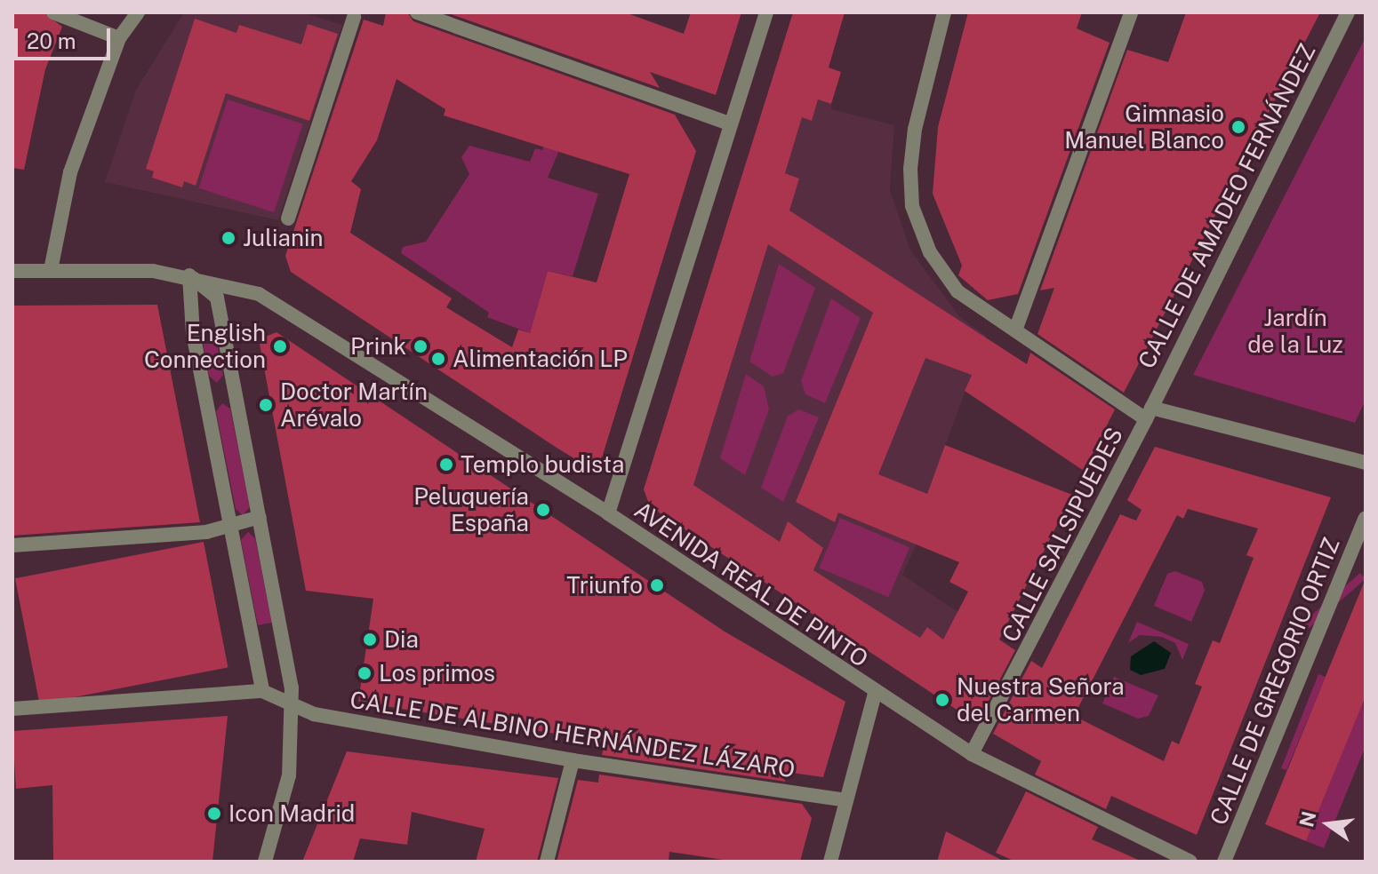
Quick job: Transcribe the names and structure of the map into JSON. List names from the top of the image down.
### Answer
{
  "streets": {
    "street": [
      "CALLE DE AMADEO FERNÁNDEZ",
      "CALLE SALSIPUEDES",
      "AVENIDA REAL DE PINTO",
      "CALLE DE GREGORIO ORTIZ",
      "CALLE DE ALBINO HERNÁNDEZ LÁZARO"
    ]
  },
  "crossings": [
    ["CALLE DE AMADEO FERNÁNDEZ", "CALLE SALSIPUEDES"],
    ["CALLE SALSIPUEDES", "AVENIDA REAL DE PINTO"]
  ],
  "parks": ["Jardín de la Luz"],
  "places": [
    "Gimnasio Manuel Blanco",
    "Julianin",
    "English Connection",
    "Prink",
    "Alimentación LP",
    "Doctor Martín Arévalo",
    "Templo budista",
    "Peluquería España",
    "Triunfo",
    "Dia",
    "Los primos",
    "Nuestra Señora del Carmen",
    "Icon Madrid"
  ],
  "scale_bar": "20 m",
  "north": "left"
}
